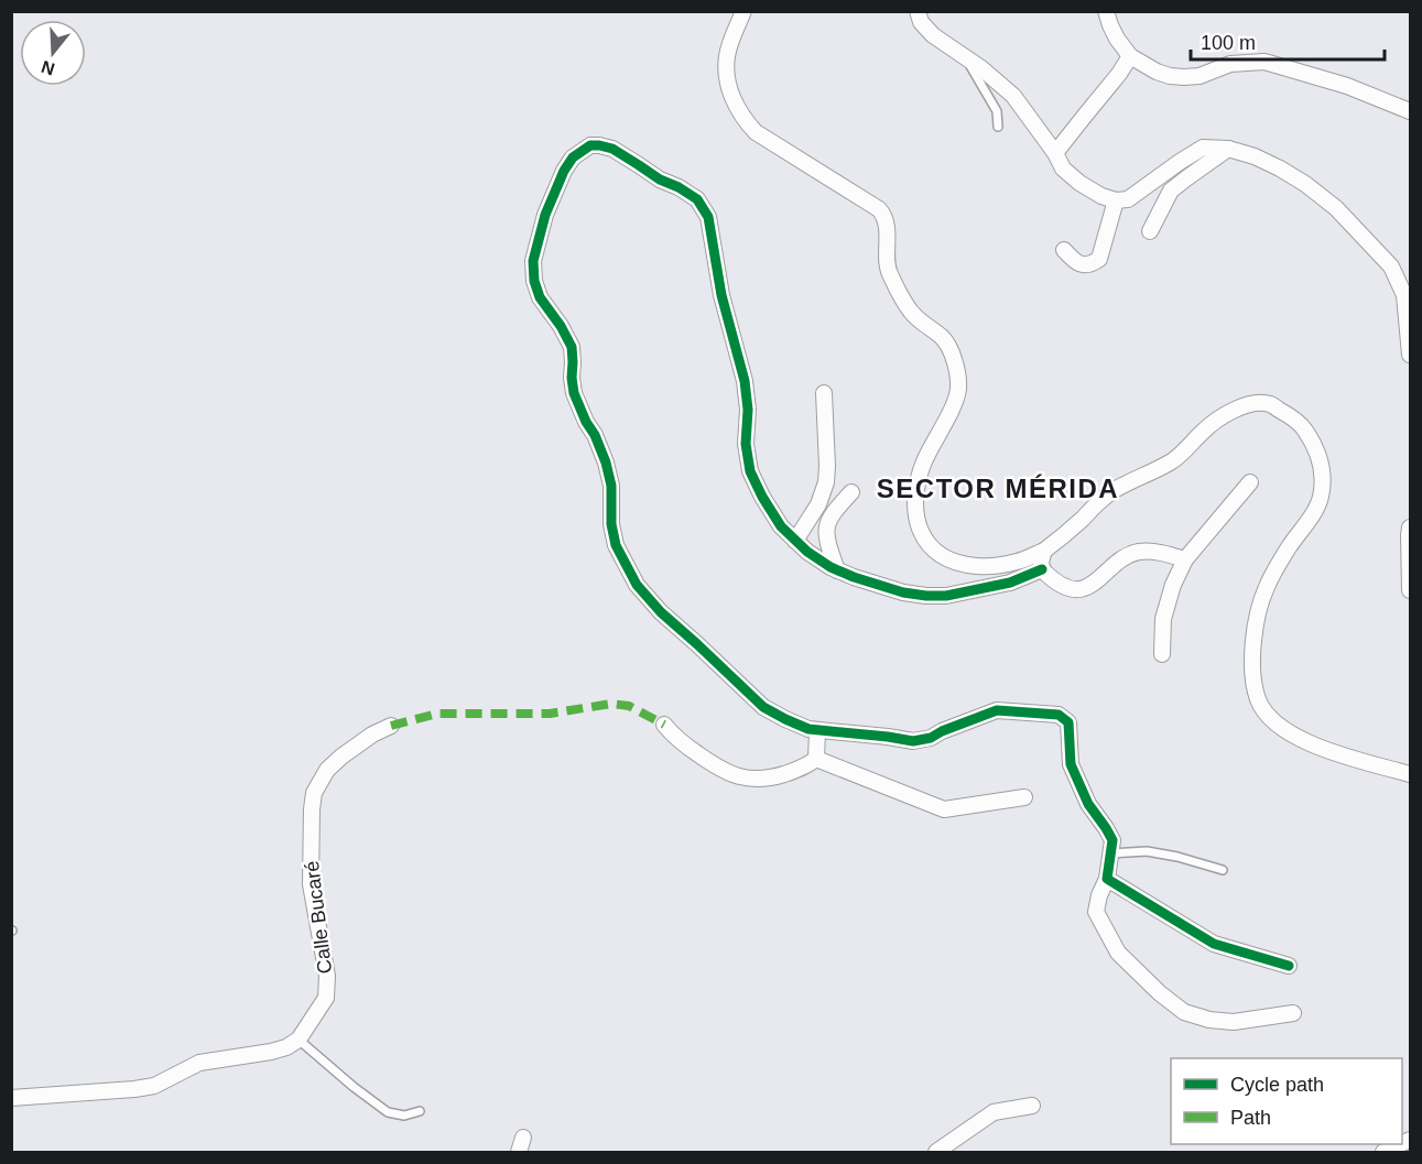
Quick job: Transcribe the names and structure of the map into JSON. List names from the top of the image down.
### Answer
{
  "streets": {
    "street": ["Calle Bucaré"]
  },
  "districts": ["SECTOR MÉRIDA"],
  "legend": ["Cycle path", "Path"],
  "scale_bar": "100 m",
  "north": "bottom"
}
